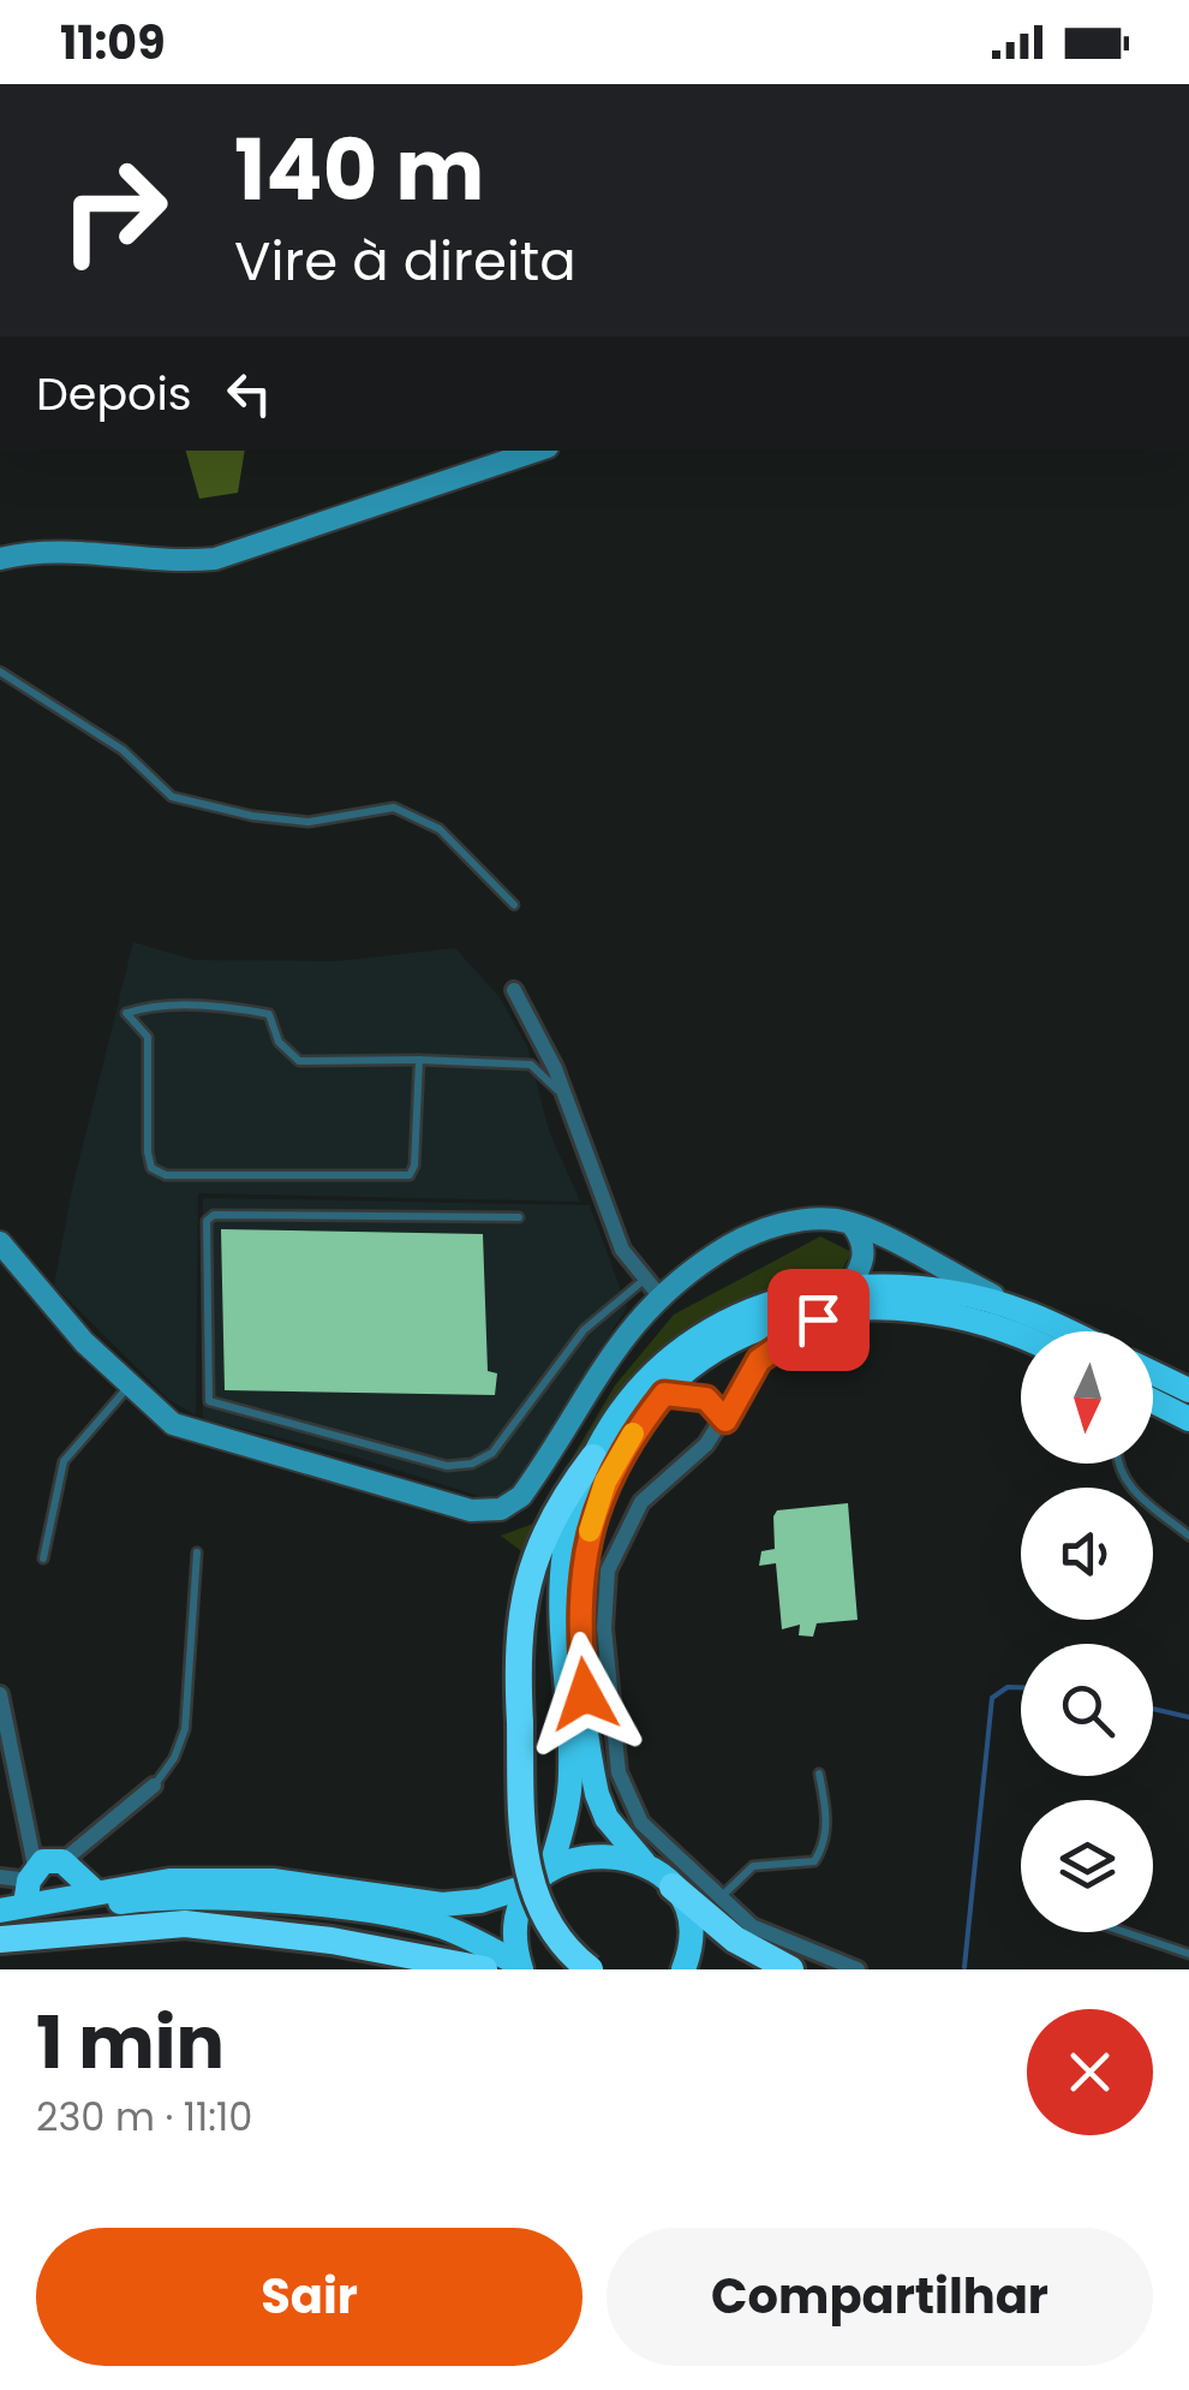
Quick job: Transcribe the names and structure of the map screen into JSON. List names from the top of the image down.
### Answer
{
  "north": "bottom",
  "page": {
    "status": "11:09",
    "turn": ["140 m", "Vire à direita"],
    "then": "Depois",
    "heading": ["1 min", "230 m · 11:10"],
    "buttons": ["Sair", "Compartilhar"]
  }
}
